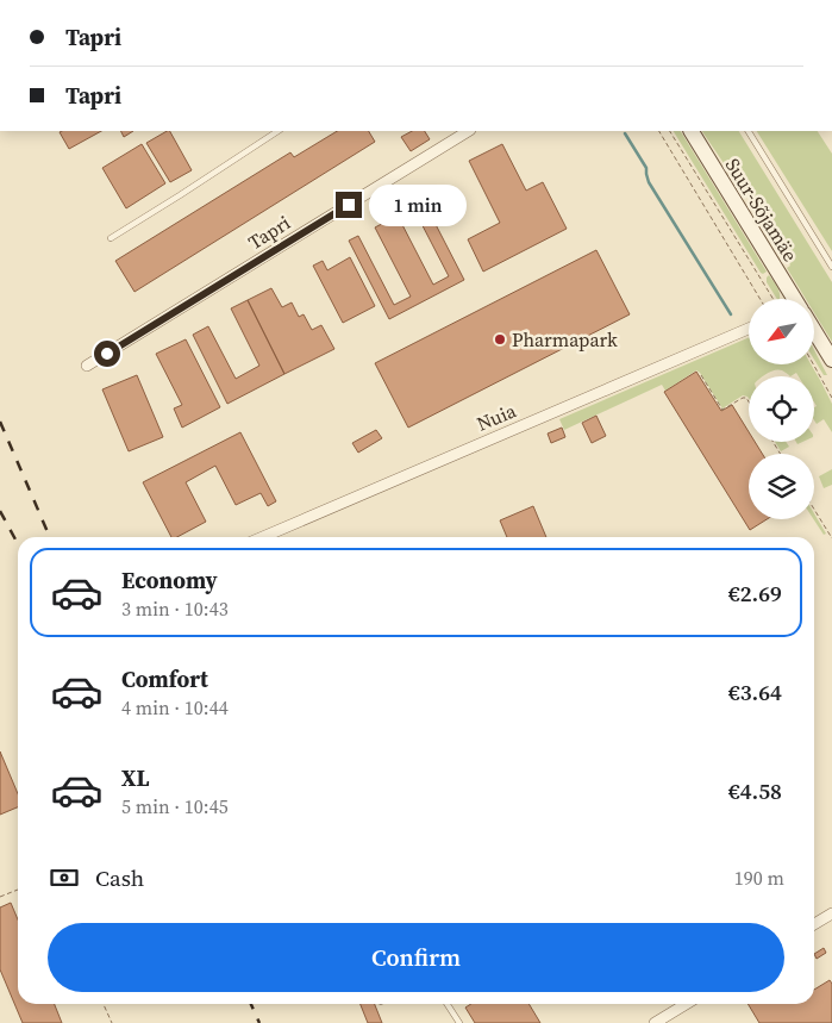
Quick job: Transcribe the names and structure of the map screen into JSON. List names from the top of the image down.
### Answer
{
  "streets": {
    "main road": ["Suur-Sõjamäe"],
    "street": ["Tapri", "Nuia"]
  },
  "places": ["Pharmapark"],
  "north": "bottom left",
  "page": {
    "banner": ["Tapri", "Tapri"],
    "bubble": "1 min",
    "list": [
      {
        "name": "Economy",
        "note": "3 min · 10:43",
        "value": "€2.69"
      },
      {
        "name": "Comfort",
        "note": "4 min · 10:44",
        "value": "€3.64"
      },
      {
        "name": "XL",
        "note": "5 min · 10:45",
        "value": "€4.58"
      }
    ],
    "pay": ["Cash", "190 m"],
    "buttons": "Confirm"
  }
}
